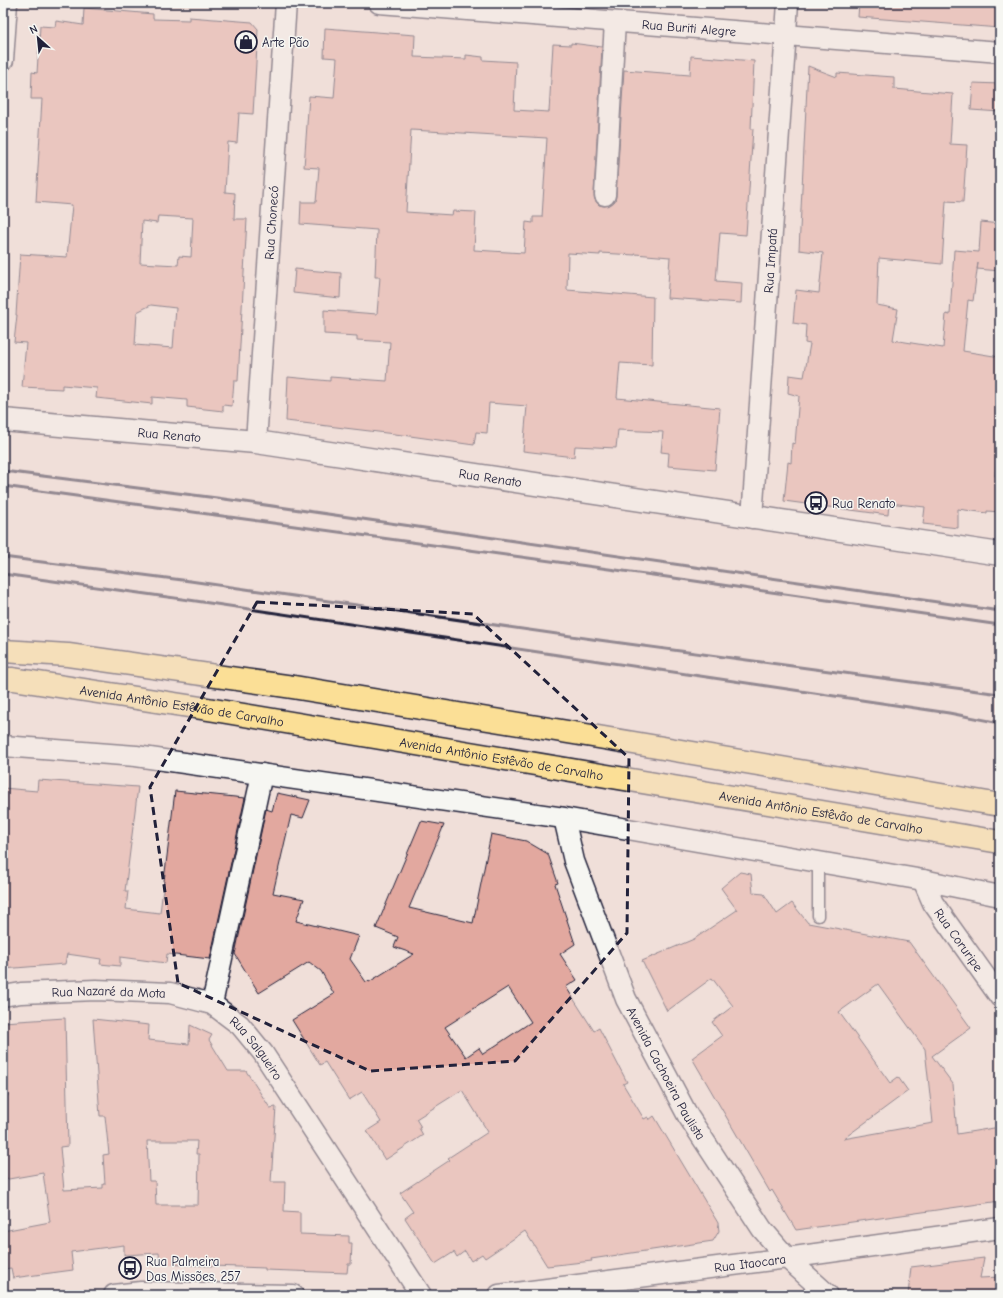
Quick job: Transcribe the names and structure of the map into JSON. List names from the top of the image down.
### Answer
{
  "streets": {
    "highway": ["Avenida Antônio Estêvão de Carvalho"],
    "street": [
      "Rua Buriti Alegre",
      "Rua Chonecó",
      "Rua Impatá",
      "Rua Renato",
      "Rua Coruripe",
      "Rua Nazaré da Mota",
      "Rua Salgueiro",
      "Avenida Cachoeira Paulista",
      "Rua Itaocara"
    ]
  },
  "crossings": [
    ["Rua Buriti Alegre", "Rua Impatá"],
    ["Rua Chonecó", "Rua Renato"],
    ["Rua Impatá", "Rua Renato"],
    ["Rua Nazaré da Mota", "Rua Salgueiro"],
    ["Avenida Cachoeira Paulista", "Rua Itaocara"]
  ],
  "places": {
    "shop": ["Arte Pão"],
    "bus stop": ["Rua Renato", "Rua Palmeira Das Missões, 257"]
  },
  "north": "top left"
}
